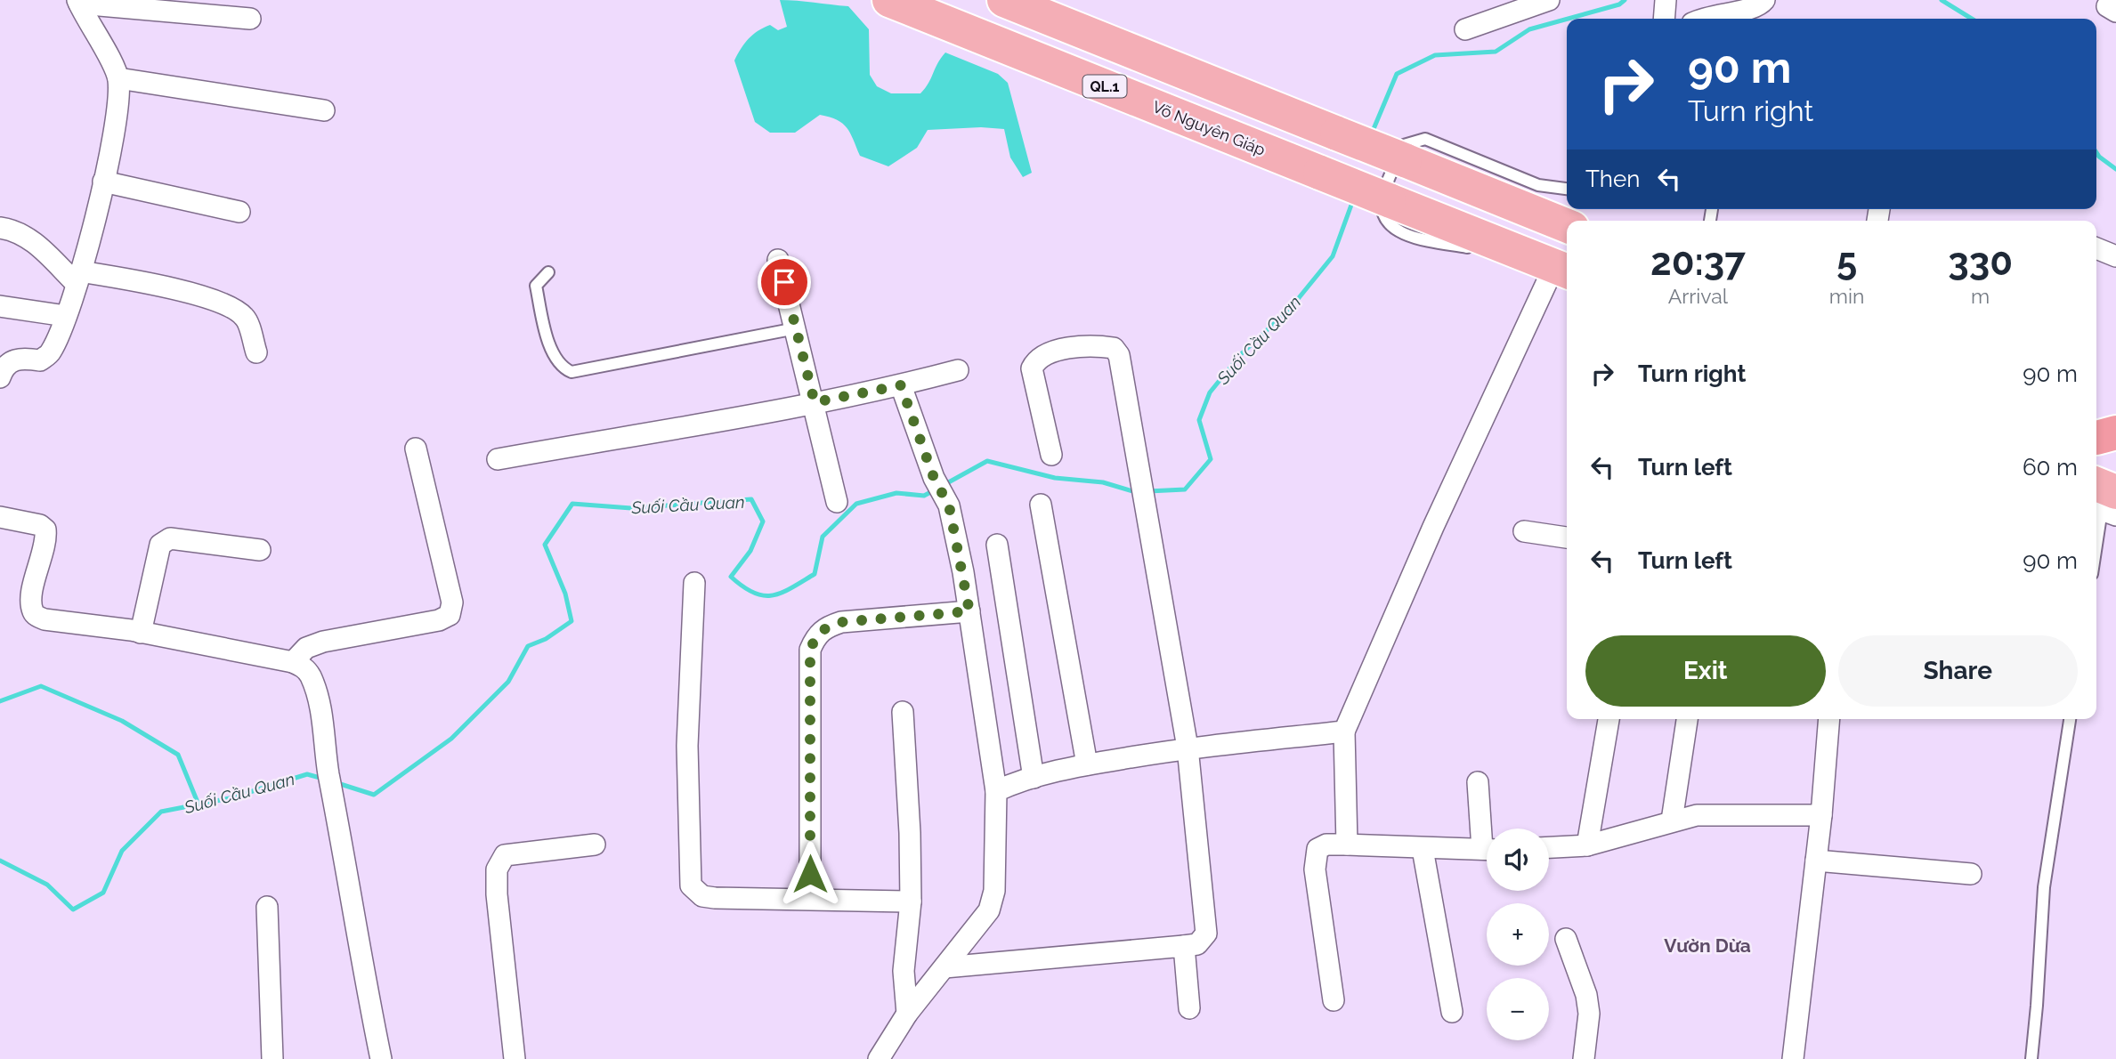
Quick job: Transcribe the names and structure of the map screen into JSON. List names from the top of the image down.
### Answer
{
  "streets": {
    "highway": ["QL.1", "Võ Nguyên Giáp"]
  },
  "districts": ["Vườn Dừa"],
  "water": ["Suối Cầu Quan"],
  "page": {
    "turn": ["90 m", "Turn right"],
    "then": "Then",
    "eta": [
      "20:37",
      "Arrival",
      "5",
      "min",
      "330",
      "m"
    ],
    "list": [
      {
        "name": "Turn right",
        "value": "90 m"
      },
      {
        "name": "Turn left",
        "value": "60 m"
      },
      {
        "name": "Turn left",
        "value": "90 m"
      }
    ],
    "buttons": ["Exit", "Share"],
    "map_buttons": ["+", "−"]
  }
}
